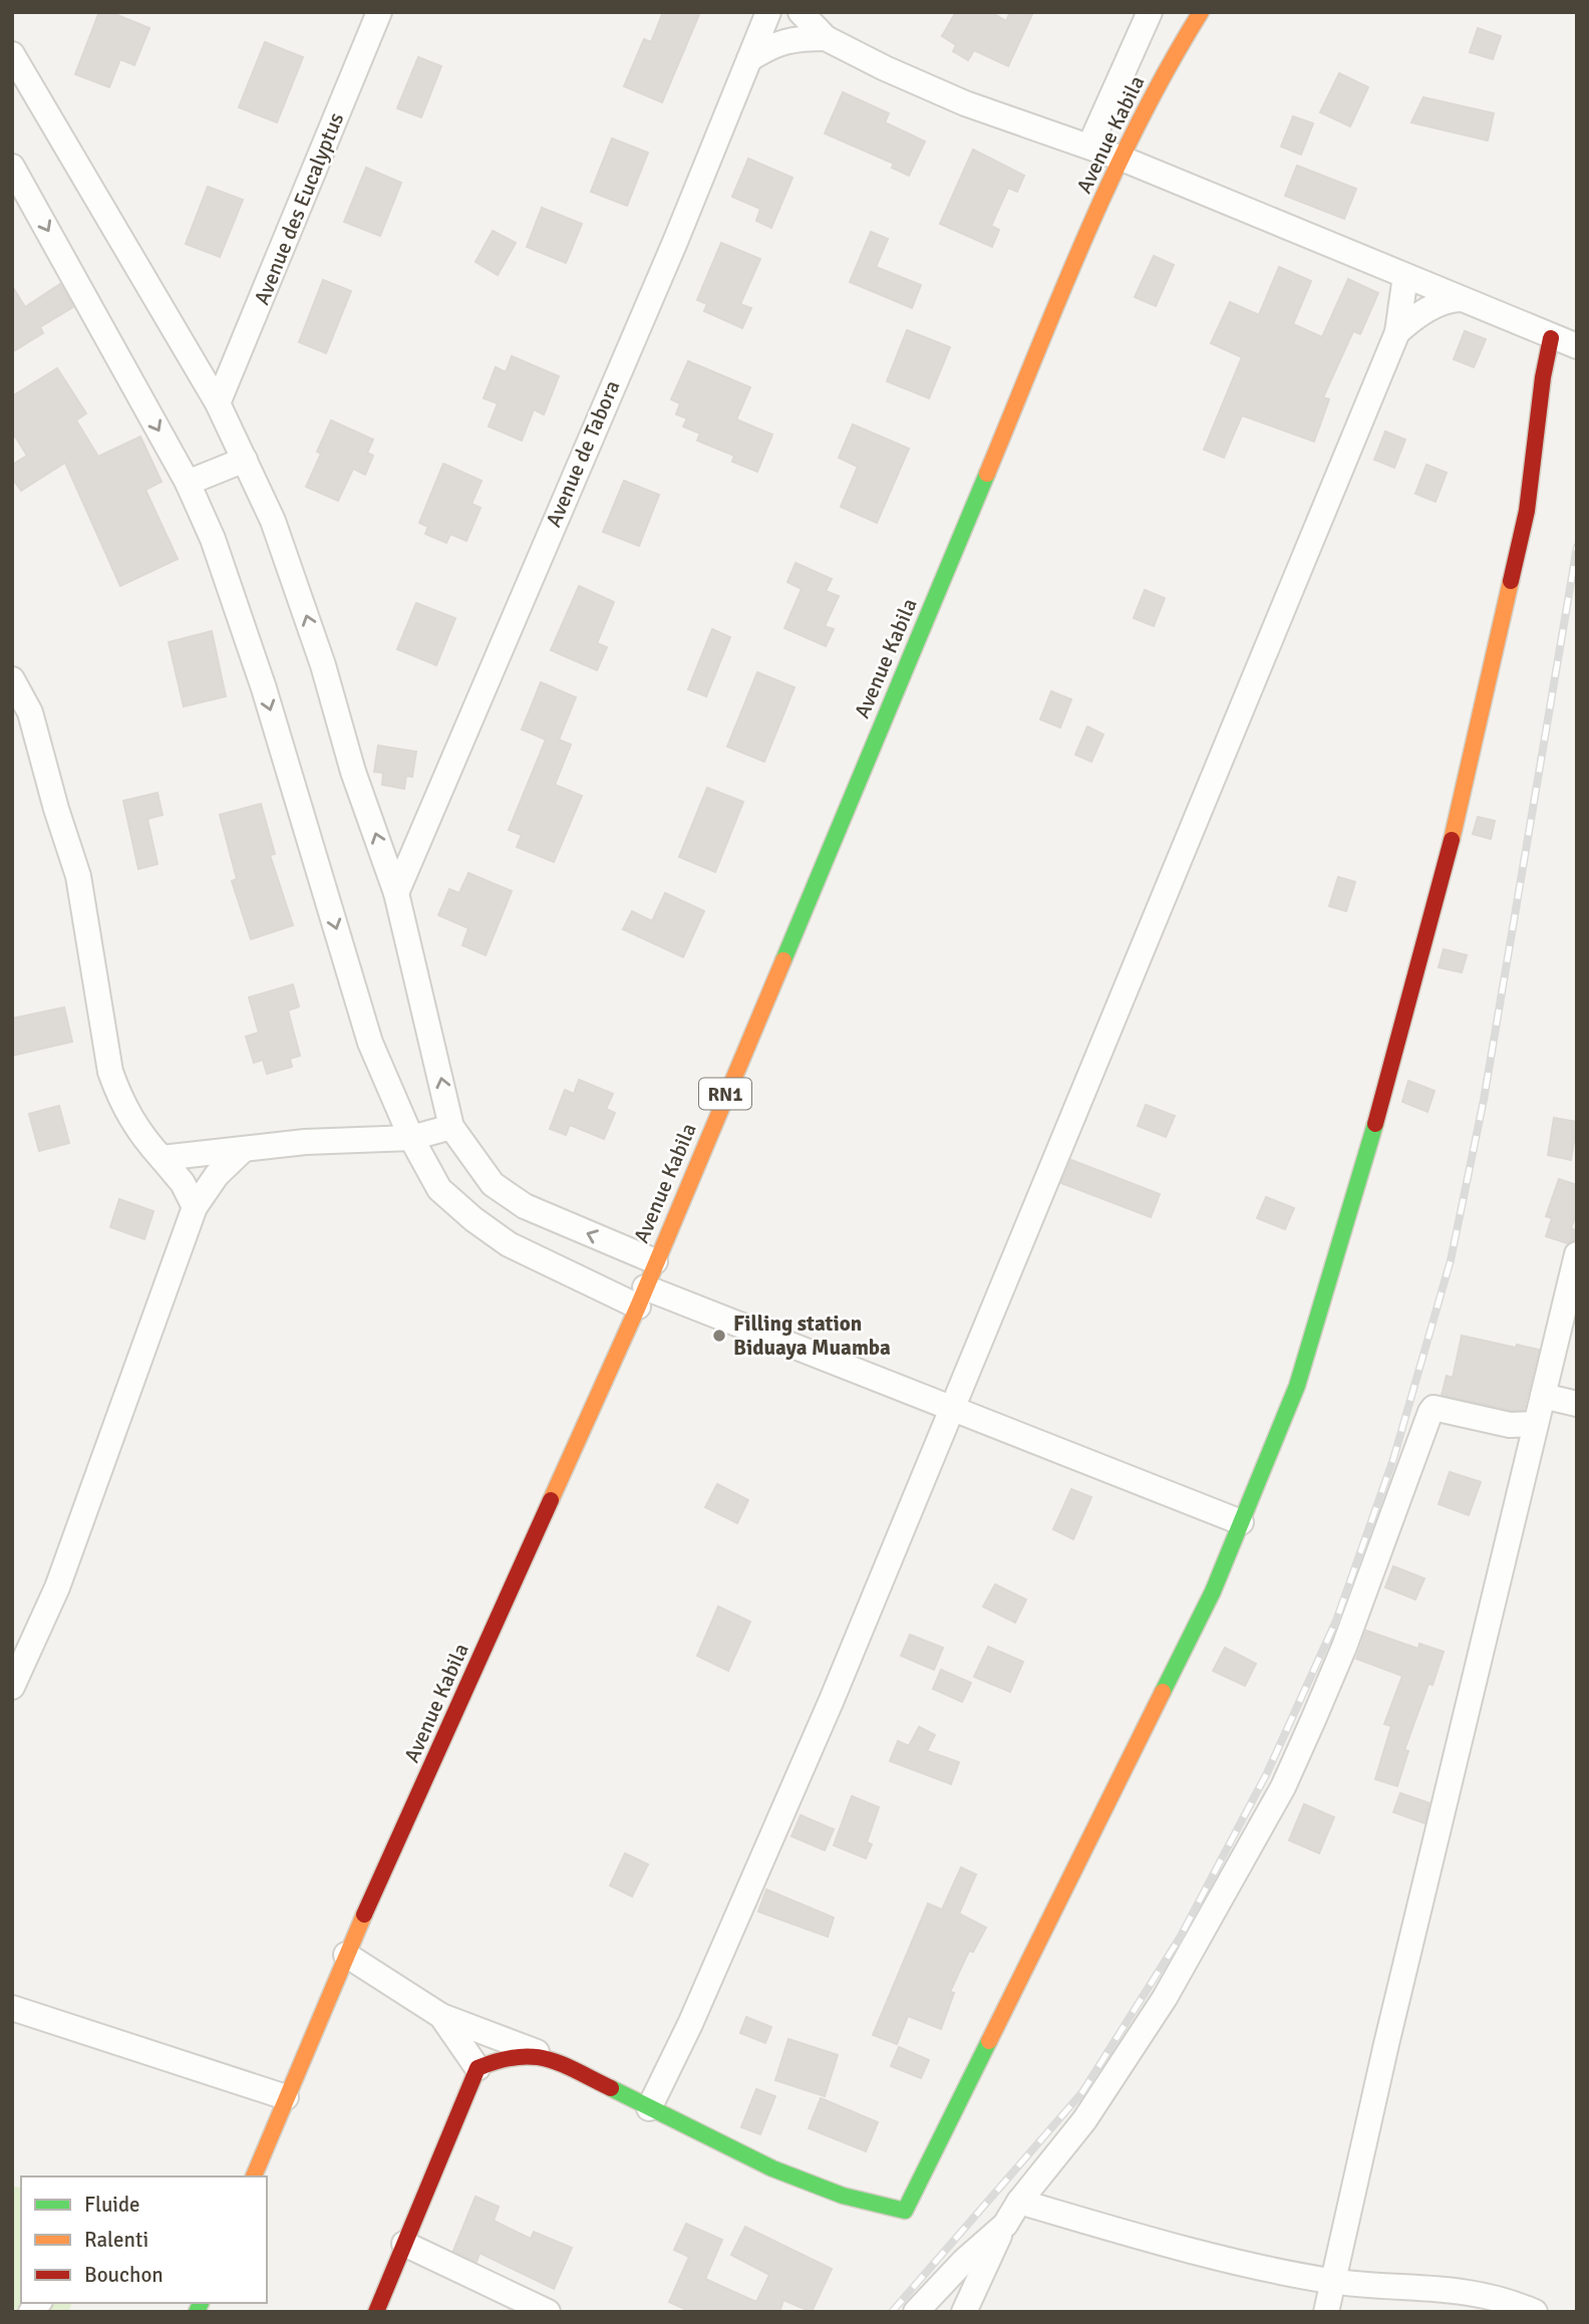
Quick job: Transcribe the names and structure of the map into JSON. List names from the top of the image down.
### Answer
{
  "streets": {
    "main road": ["Avenue Kabila", "RN1"],
    "street": ["Avenue des Eucalyptus", "Avenue de Tabora"]
  },
  "places": ["Filling station Biduaya Muamba"],
  "legend": ["Fluide", "Ralenti", "Bouchon"]
}
